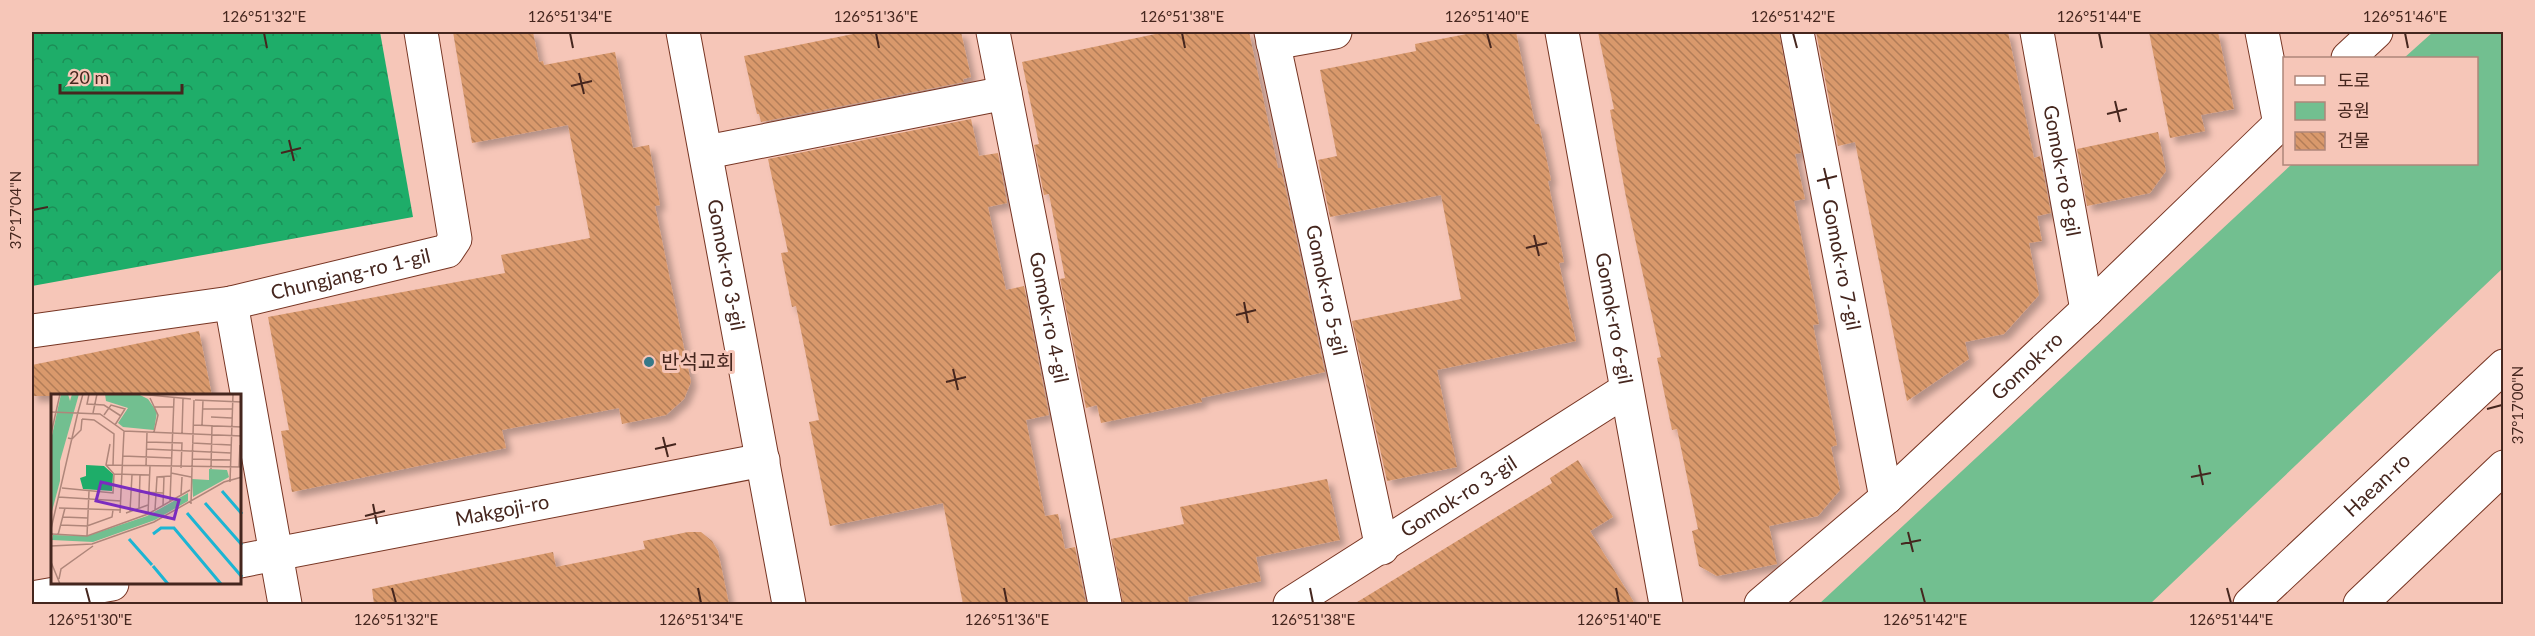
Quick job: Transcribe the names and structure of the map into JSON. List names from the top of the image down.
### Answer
{
  "streets": {
    "street": [
      "Gomok-ro 8-gil",
      "Gomok-ro 3-gil",
      "Gomok-ro 7-gil",
      "Chungjang-ro 1-gil",
      "Gomok-ro 5-gil",
      "Gomok-ro 4-gil",
      "Gomok-ro 6-gil",
      "Gomok-ro",
      "Haean-ro",
      "Makgoji-ro"
    ]
  },
  "crossings": [
    ["Gomok-ro 8-gil", "Gomok-ro"],
    ["Gomok-ro 3-gil", "Gomok-ro 5-gil"],
    ["Gomok-ro 3-gil", "Gomok-ro 6-gil"],
    ["Gomok-ro 3-gil", "Makgoji-ro"],
    ["Gomok-ro 7-gil", "Gomok-ro"]
  ],
  "places": ["반석교회"],
  "legend": ["도로", "공원", "건물"],
  "scale_bar": "20 m",
  "coordinates": [
    "126°51'32\"E",
    "126°51'34\"E",
    "126°51'36\"E",
    "126°51'38\"E",
    "126°51'40\"E",
    "126°51'42\"E",
    "126°51'44\"E",
    "126°51'46\"E",
    "37°17'04\"N",
    "37°17'00\"N",
    "126°51'30\"E"
  ]
}
